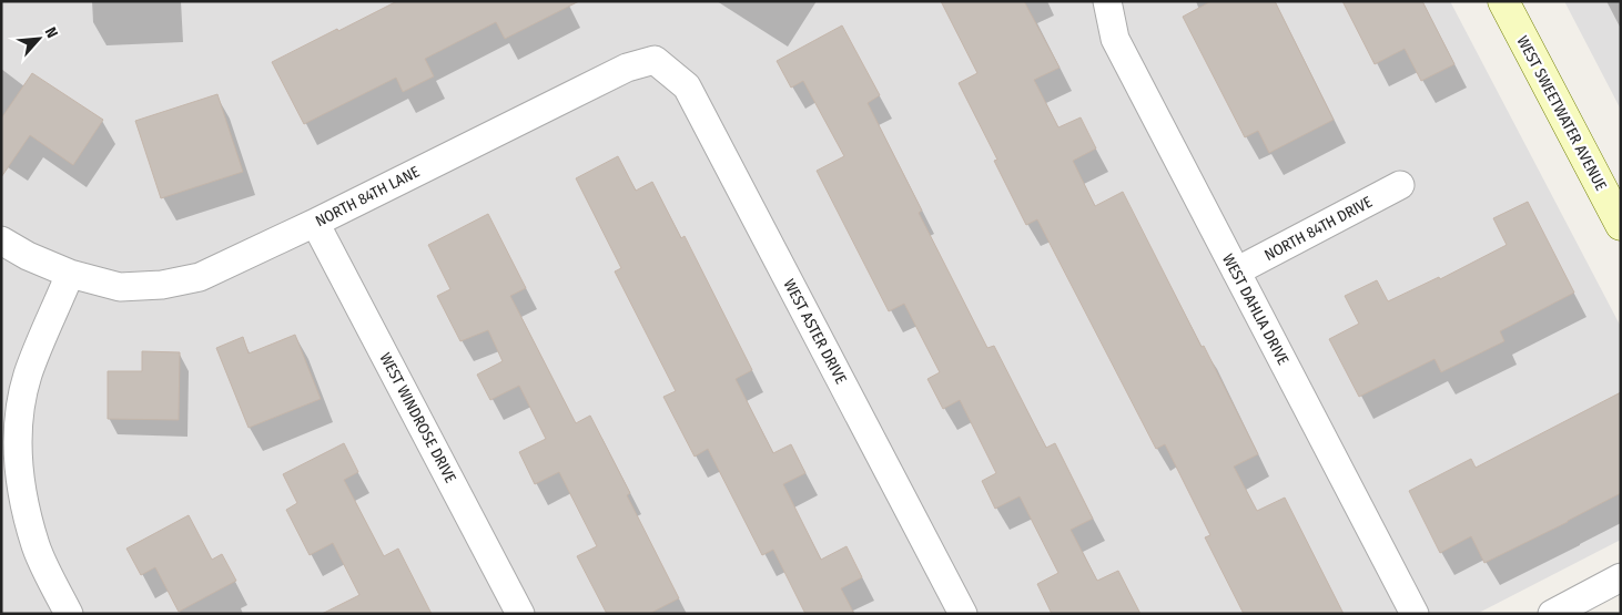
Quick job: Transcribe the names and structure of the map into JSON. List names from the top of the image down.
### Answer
{
  "streets": {
    "street": [
      "WEST SWEETWATER AVENUE",
      "NORTH 84TH LANE",
      "NORTH 84TH DRIVE",
      "WEST DAHLIA DRIVE",
      "WEST ASTER DRIVE",
      "WEST WINDROSE DRIVE"
    ]
  },
  "crossings": [
    ["NORTH 84TH LANE", "WEST ASTER DRIVE"],
    ["NORTH 84TH LANE", "WEST WINDROSE DRIVE"],
    ["NORTH 84TH DRIVE", "WEST DAHLIA DRIVE"]
  ],
  "north": "top right"
}
